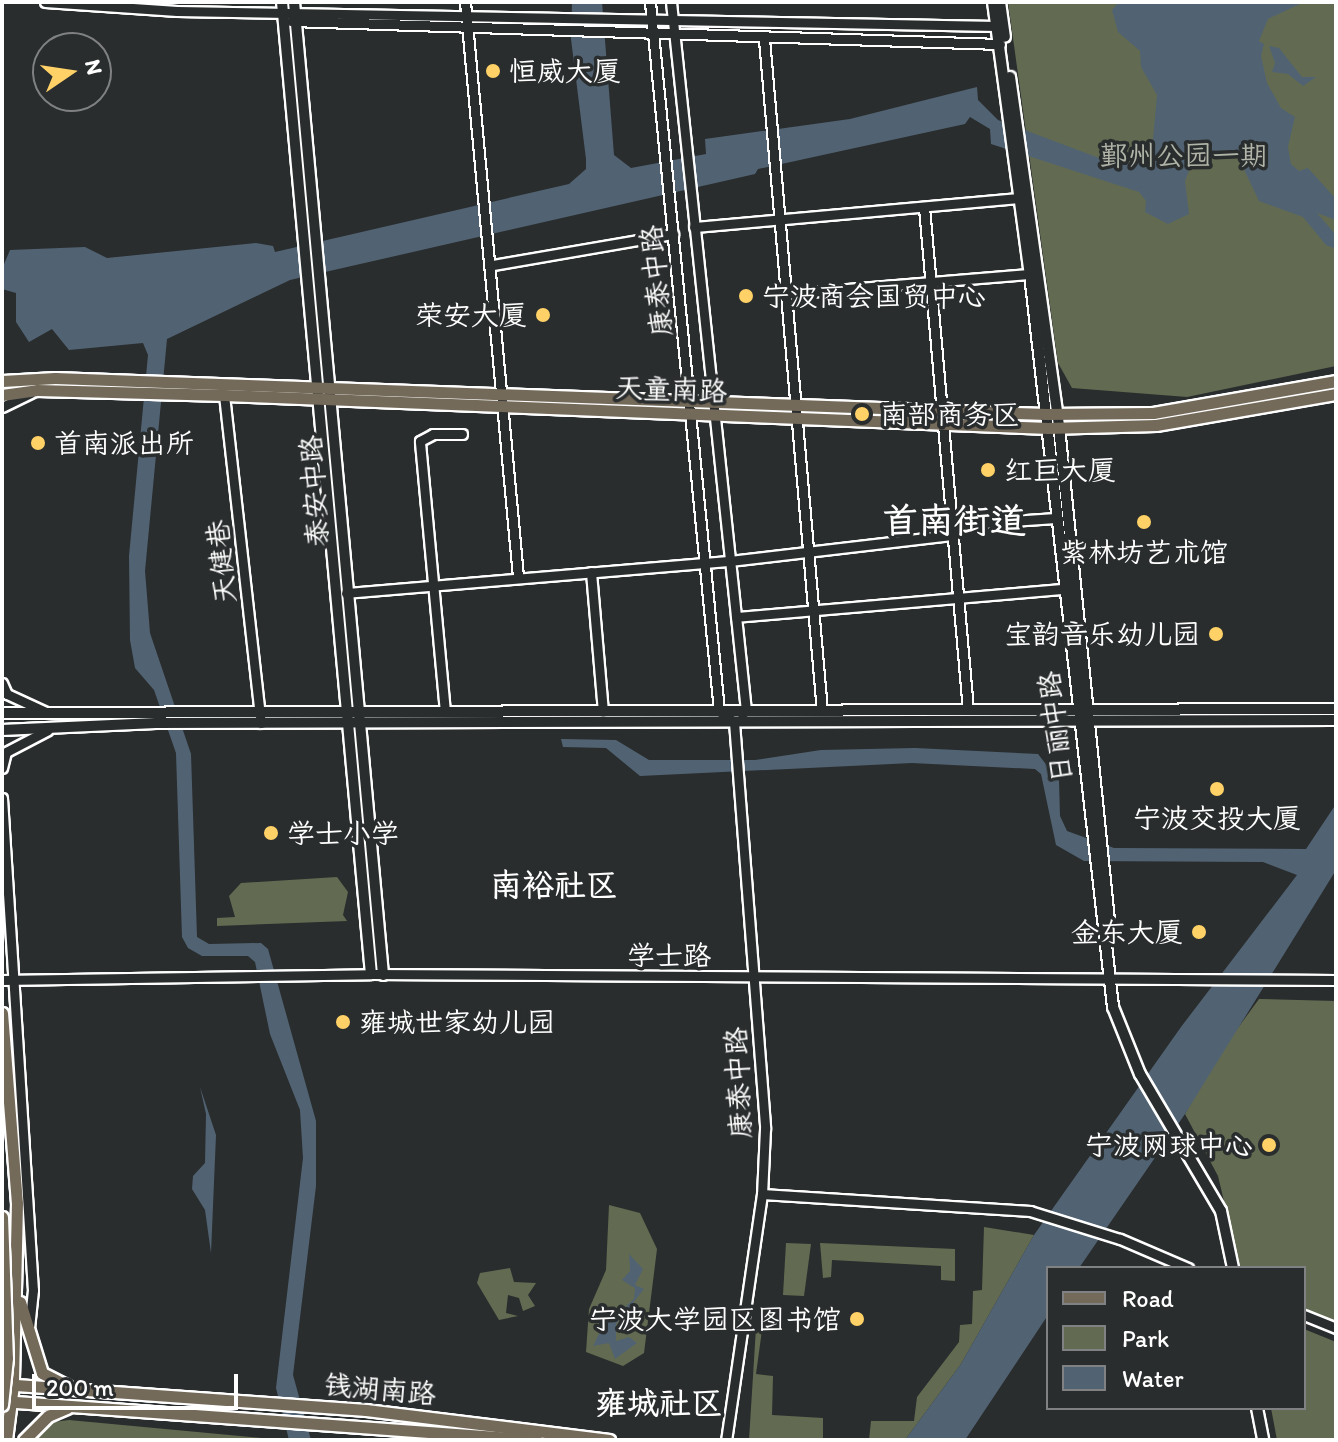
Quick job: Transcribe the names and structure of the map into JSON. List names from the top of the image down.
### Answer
{
  "streets": {
    "main road": [
      "天童南路",
      "泰安中路",
      "日丽中路",
      "钱湖南路"
    ],
    "street": ["康泰中路", "天健巷", "学士路"]
  },
  "crossings": [
    ["康泰中路", "天童南路"],
    ["康泰中路", "学士路"],
    ["天童南路", "泰安中路"],
    ["天童南路", "天健巷"],
    ["天童南路", "日丽中路"],
    ["泰安中路", "学士路"],
    ["日丽中路", "学士路"]
  ],
  "districts": ["首南街道", "南裕社区", "雍城社区"],
  "parks": ["鄞州公园一期"],
  "places": [
    "恒威大厦",
    "宁波商会国贸中心",
    "荣安大厦",
    "南部商务区",
    "首南派出所",
    "红巨大厦",
    "紫林坊艺术馆",
    "宝韵音乐幼儿园",
    "宁波交投大厦",
    "学士小学",
    "金东大厦",
    "雍城世家幼儿园",
    "宁波网球中心",
    "宁波大学园区图书馆"
  ],
  "legend": ["Road", "Park", "Water"],
  "scale_bar": "200 m",
  "north": "right"
}
